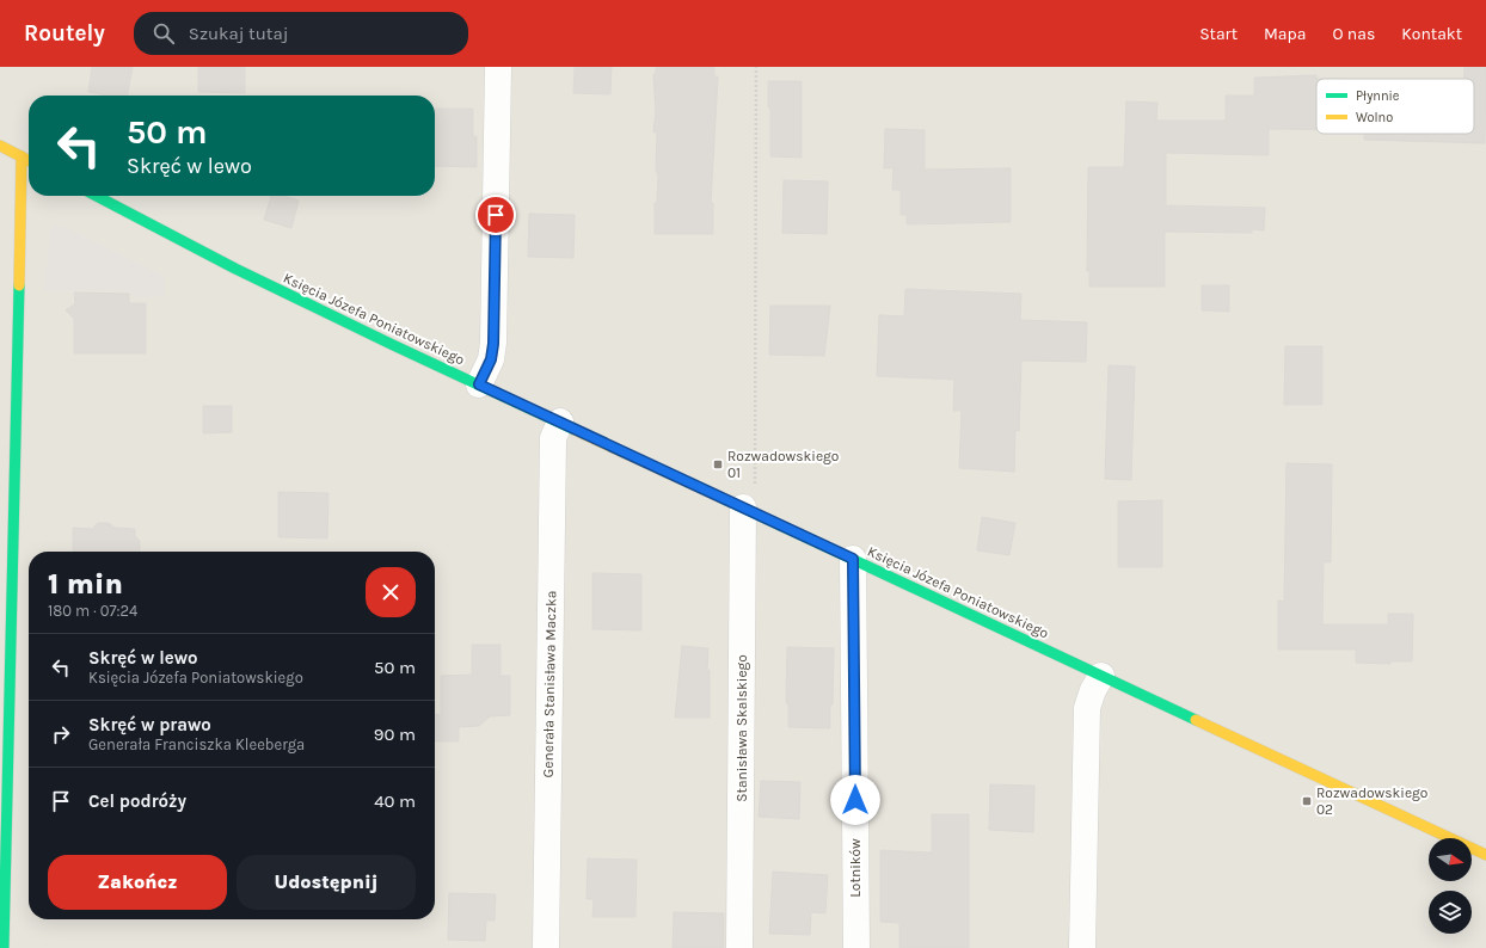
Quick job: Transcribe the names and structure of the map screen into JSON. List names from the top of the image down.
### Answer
{
  "streets": {
    "street": [
      "Księcia Józefa Poniatowskiego",
      "Generała Stanisława Maczka",
      "Stanisława Skalskiego",
      "Lotników"
    ]
  },
  "crossings": [
    ["Księcia Józefa Poniatowskiego", "Generała Stanisława Maczka"],
    ["Księcia Józefa Poniatowskiego", "Stanisława Skalskiego"],
    ["Księcia Józefa Poniatowskiego", "Lotników"]
  ],
  "places": {
    "transit": ["Rozwadowskiego 01", "Rozwadowskiego 02"]
  },
  "legend": ["Płynnie", "Wolno"],
  "north": "right",
  "page": {
    "header": "Routely",
    "search": "Szukaj tutaj",
    "nav": [
      "Start",
      "Mapa",
      "O nas",
      "Kontakt"
    ],
    "turn": ["50 m", "Skręć w lewo"],
    "heading": ["1 min", "180 m · 07:24"],
    "list": [
      {
        "name": "Skręć w lewo",
        "note": "Księcia Józefa Poniatowskiego",
        "value": "50 m"
      },
      {
        "name": "Skręć w prawo",
        "note": "Generała Franciszka Kleeberga",
        "value": "90 m"
      },
      {
        "name": "Cel podróży",
        "value": "40 m"
      }
    ],
    "buttons": ["Zakończ", "Udostępnij"]
  }
}
